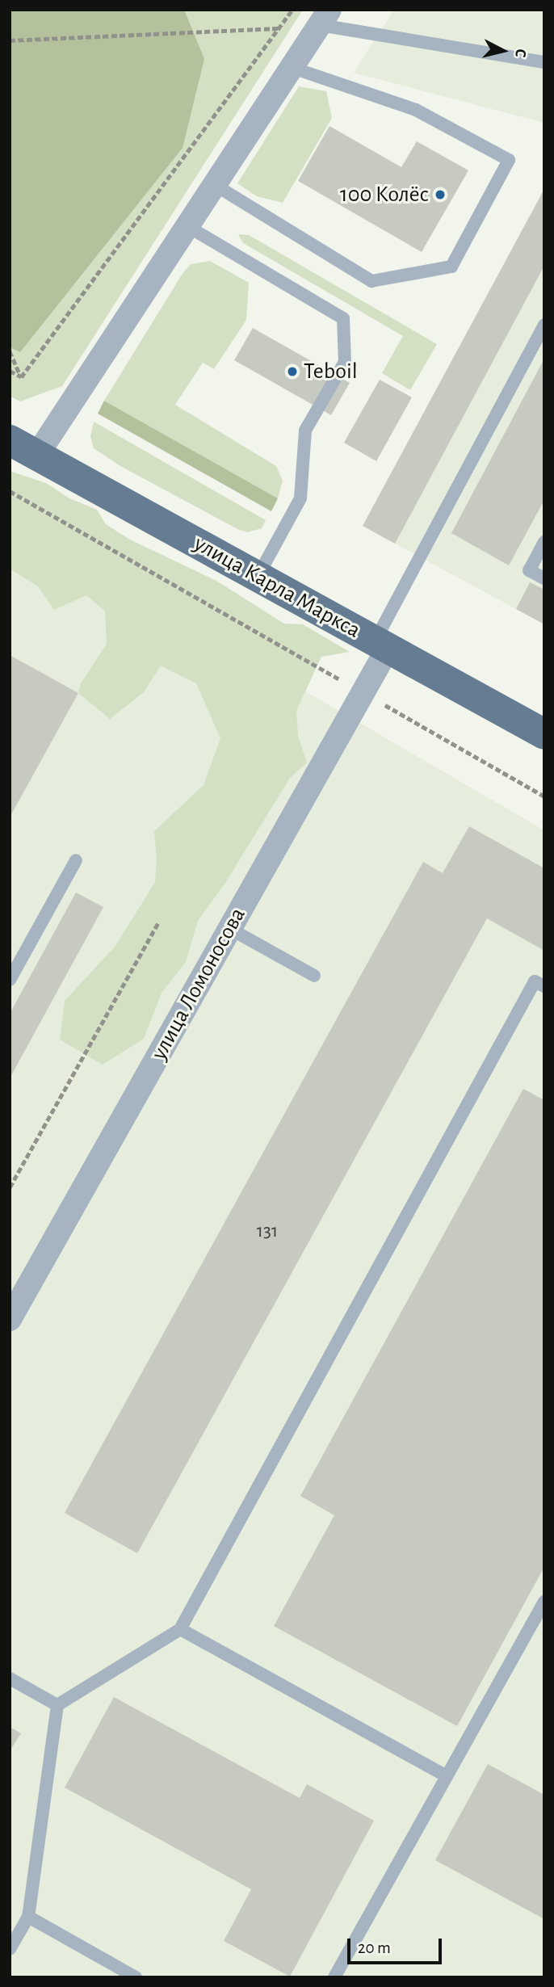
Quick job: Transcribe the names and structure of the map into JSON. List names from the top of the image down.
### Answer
{
  "streets": {
    "main road": ["улица Карла Маркса"],
    "street": ["улица Ломоносова"]
  },
  "crossings": [
    ["улица Карла Маркса", "улица Ломоносова"]
  ],
  "places": ["100 Колёс", "Teboil"],
  "house_numbers": ["131"],
  "scale_bar": "20 m",
  "north": "right"
}
